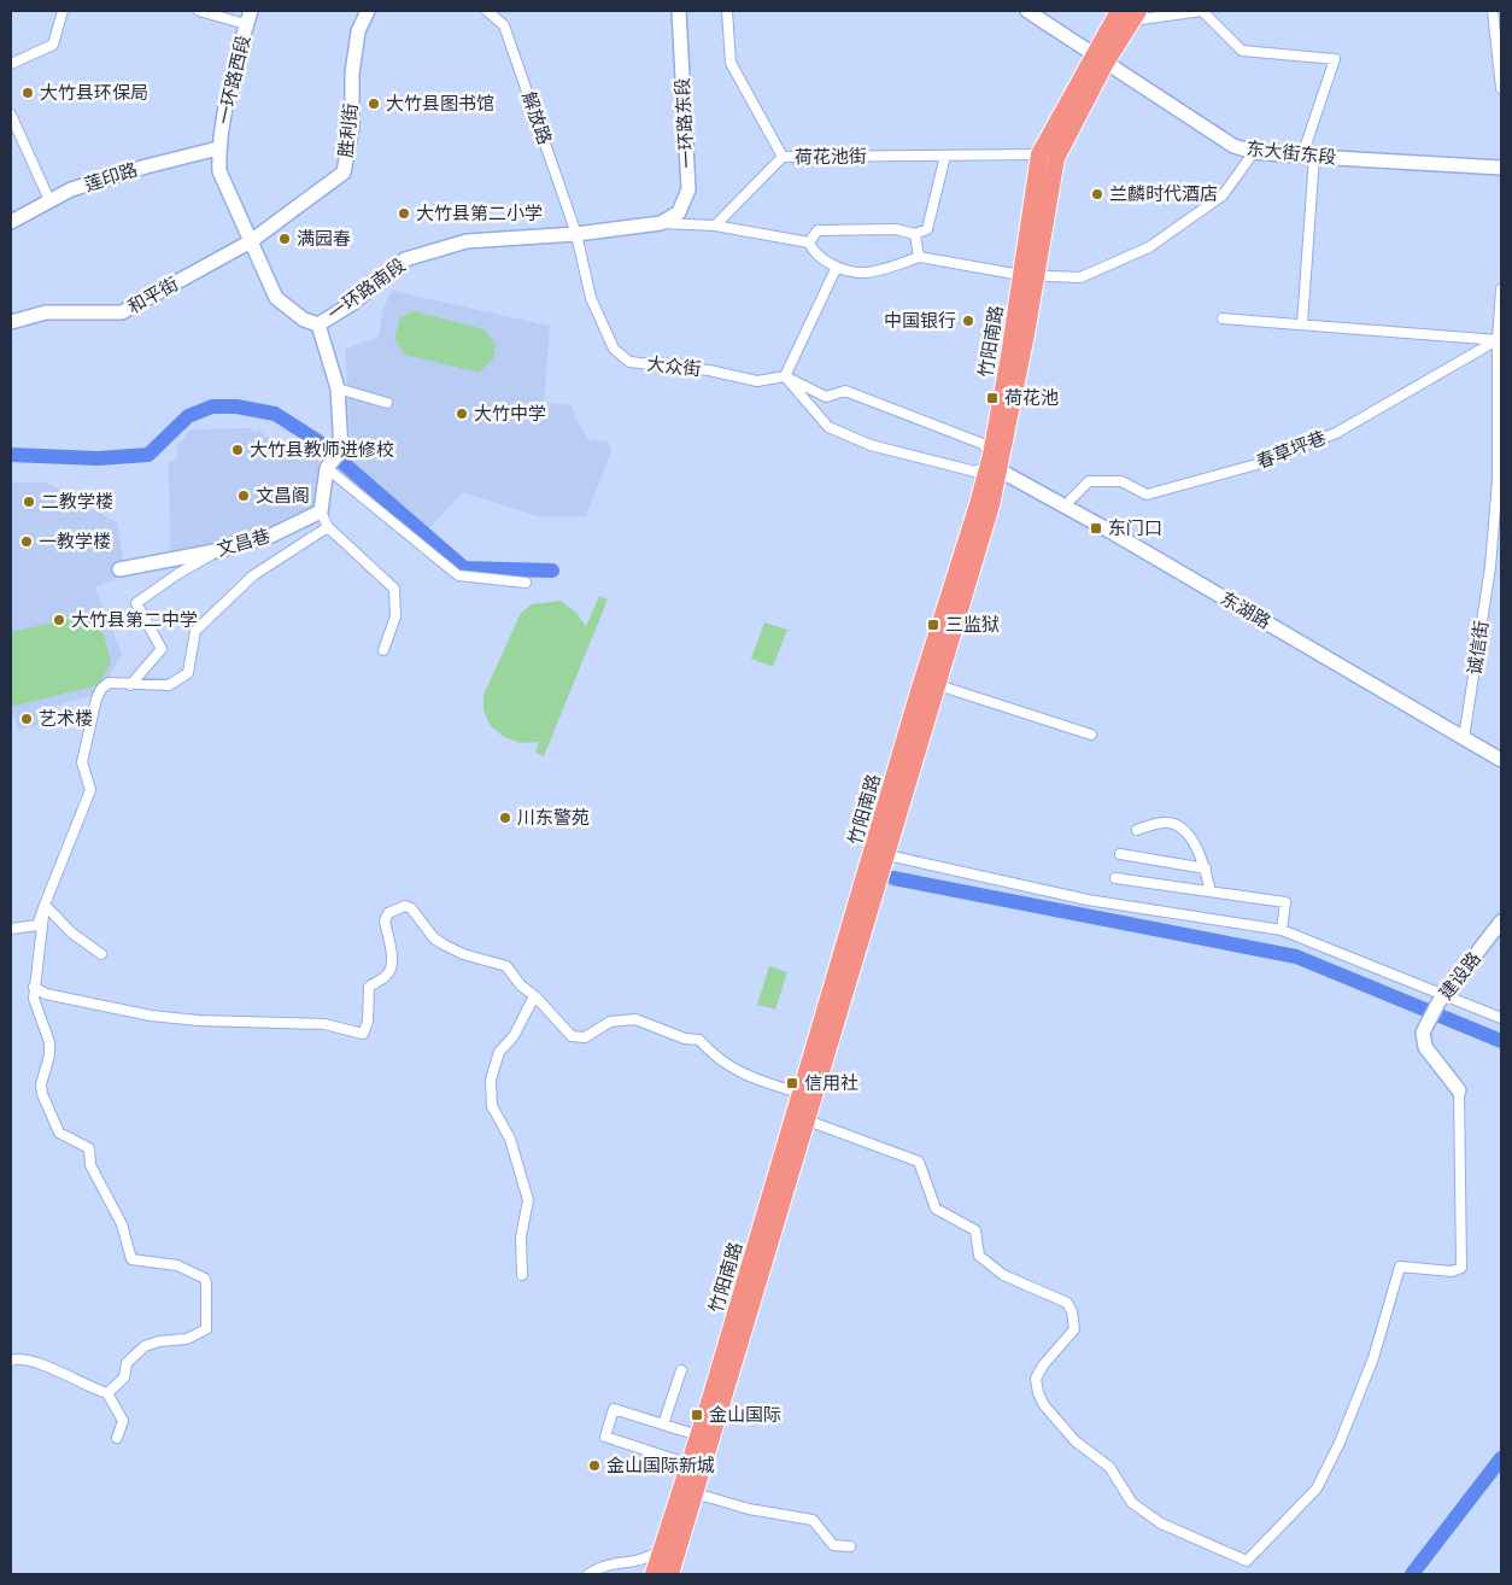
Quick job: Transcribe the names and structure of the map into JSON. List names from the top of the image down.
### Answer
{
  "streets": {
    "highway": ["竹阳南路"],
    "street": [
      "一环路西段",
      "解放路",
      "一环路东段",
      "胜利街",
      "东大街东段",
      "荷花池街",
      "莲印路",
      "一环路南段",
      "和平街",
      "大众街",
      "春草坪巷",
      "文昌巷",
      "东湖路",
      "诚信街",
      "建设路"
    ]
  },
  "crossings": [
    ["一环路西段", "莲印路"],
    ["一环路西段", "一环路南段"],
    ["解放路", "一环路南段"],
    ["解放路", "大众街"],
    ["一环路东段", "一环路南段"],
    ["胜利街", "一环路南段"],
    ["胜利街", "和平街"],
    ["东大街东段", "竹阳南路"],
    ["荷花池街", "竹阳南路"],
    ["莲印路", "一环路南段"],
    ["一环路南段", "和平街"],
    ["一环路南段", "大众街"],
    ["竹阳南路", "东湖路"],
    ["春草坪巷", "东湖路"],
    ["春草坪巷", "诚信街"],
    ["东湖路", "诚信街"]
  ],
  "places": {
    "other": [
      "大竹县环保局",
      "大竹县图书馆",
      "兰麟时代酒店",
      "大竹县第二小学",
      "满园春",
      "中国银行",
      "大竹中学",
      "大竹县教师进修校",
      "文昌阁",
      "二教学楼",
      "一教学楼",
      "大竹县第二中学",
      "艺术楼",
      "川东警苑",
      "金山国际新城"
    ],
    "transit": [
      "荷花池",
      "东门口",
      "三监狱",
      "信用社",
      "金山国际"
    ]
  }
}
